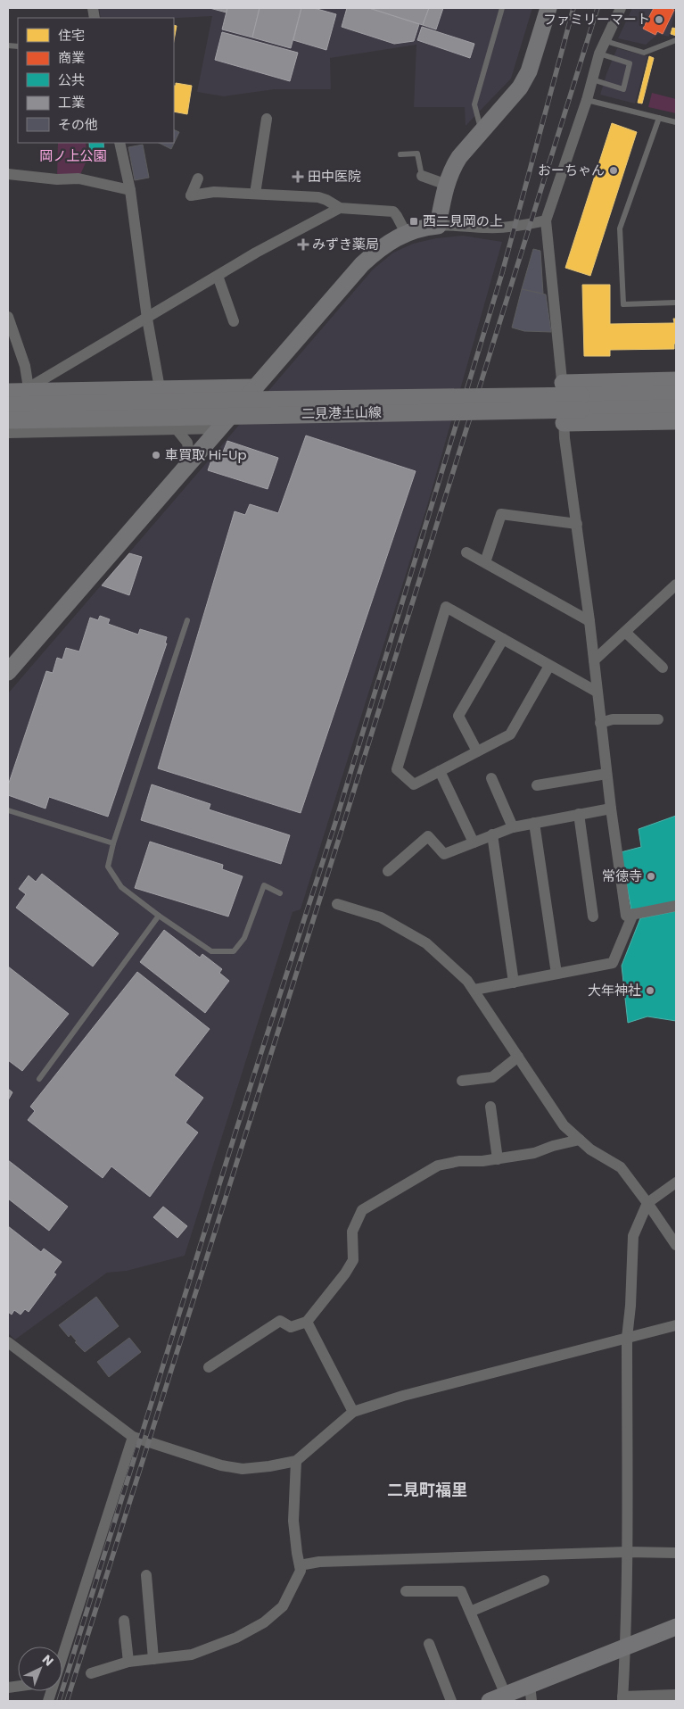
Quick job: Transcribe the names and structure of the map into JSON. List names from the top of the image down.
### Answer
{
  "streets": {
    "main road": ["二見港土山線"]
  },
  "districts": ["二見町福里"],
  "parks": ["岡ノ上公園"],
  "places": {
    "other": [
      "ファミリーマート",
      "おーちゃん",
      "車買取 Hi-Up",
      "常徳寺",
      "大年神社"
    ],
    "health": ["田中医院", "みずき薬局"],
    "transit": ["西二見岡の上"]
  },
  "legend": [
    "住宅",
    "商業",
    "公共",
    "工業",
    "その他"
  ],
  "north": "top right"
}
